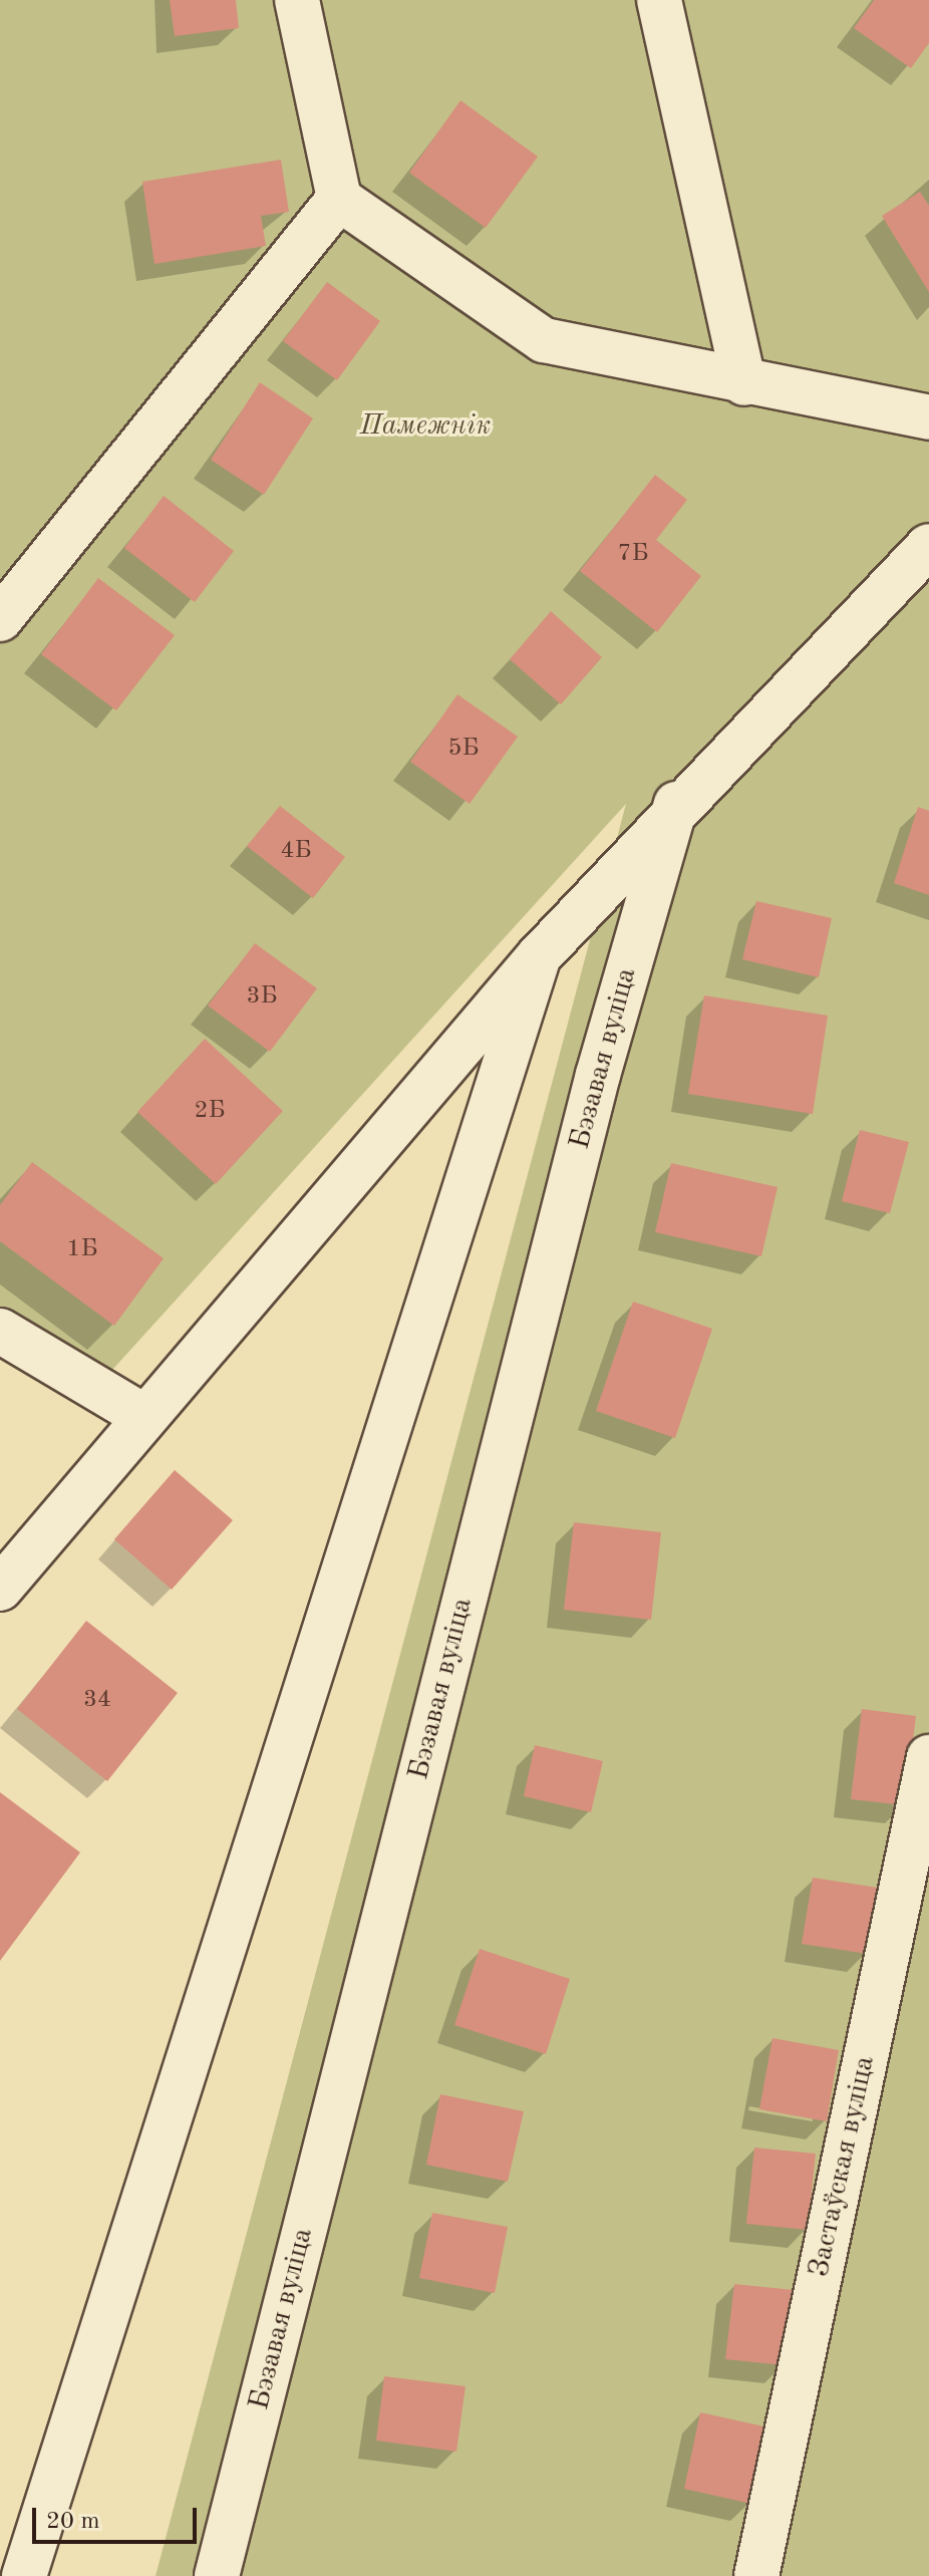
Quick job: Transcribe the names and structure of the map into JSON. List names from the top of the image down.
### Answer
{
  "streets": {
    "street": ["Бэзавая вуліца", "Застаўская вуліца"]
  },
  "parks": ["Памежнік"],
  "house_numbers": [
    "7Б",
    "5Б",
    "4Б",
    "3Б",
    "2Б",
    "1Б",
    "34"
  ],
  "scale_bar": "20 m"
}
